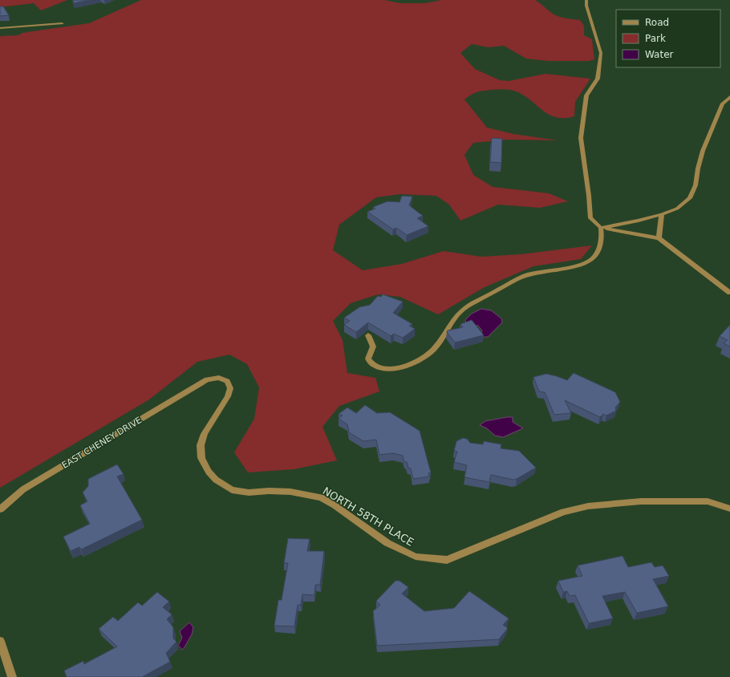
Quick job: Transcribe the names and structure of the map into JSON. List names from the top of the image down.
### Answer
{
  "streets": {
    "street": ["EAST CHENEY DRIVE", "NORTH 58TH PLACE"]
  },
  "crossings": [
    ["EAST CHENEY DRIVE", "NORTH 58TH PLACE"]
  ],
  "legend": ["Road", "Park", "Water"]
}
